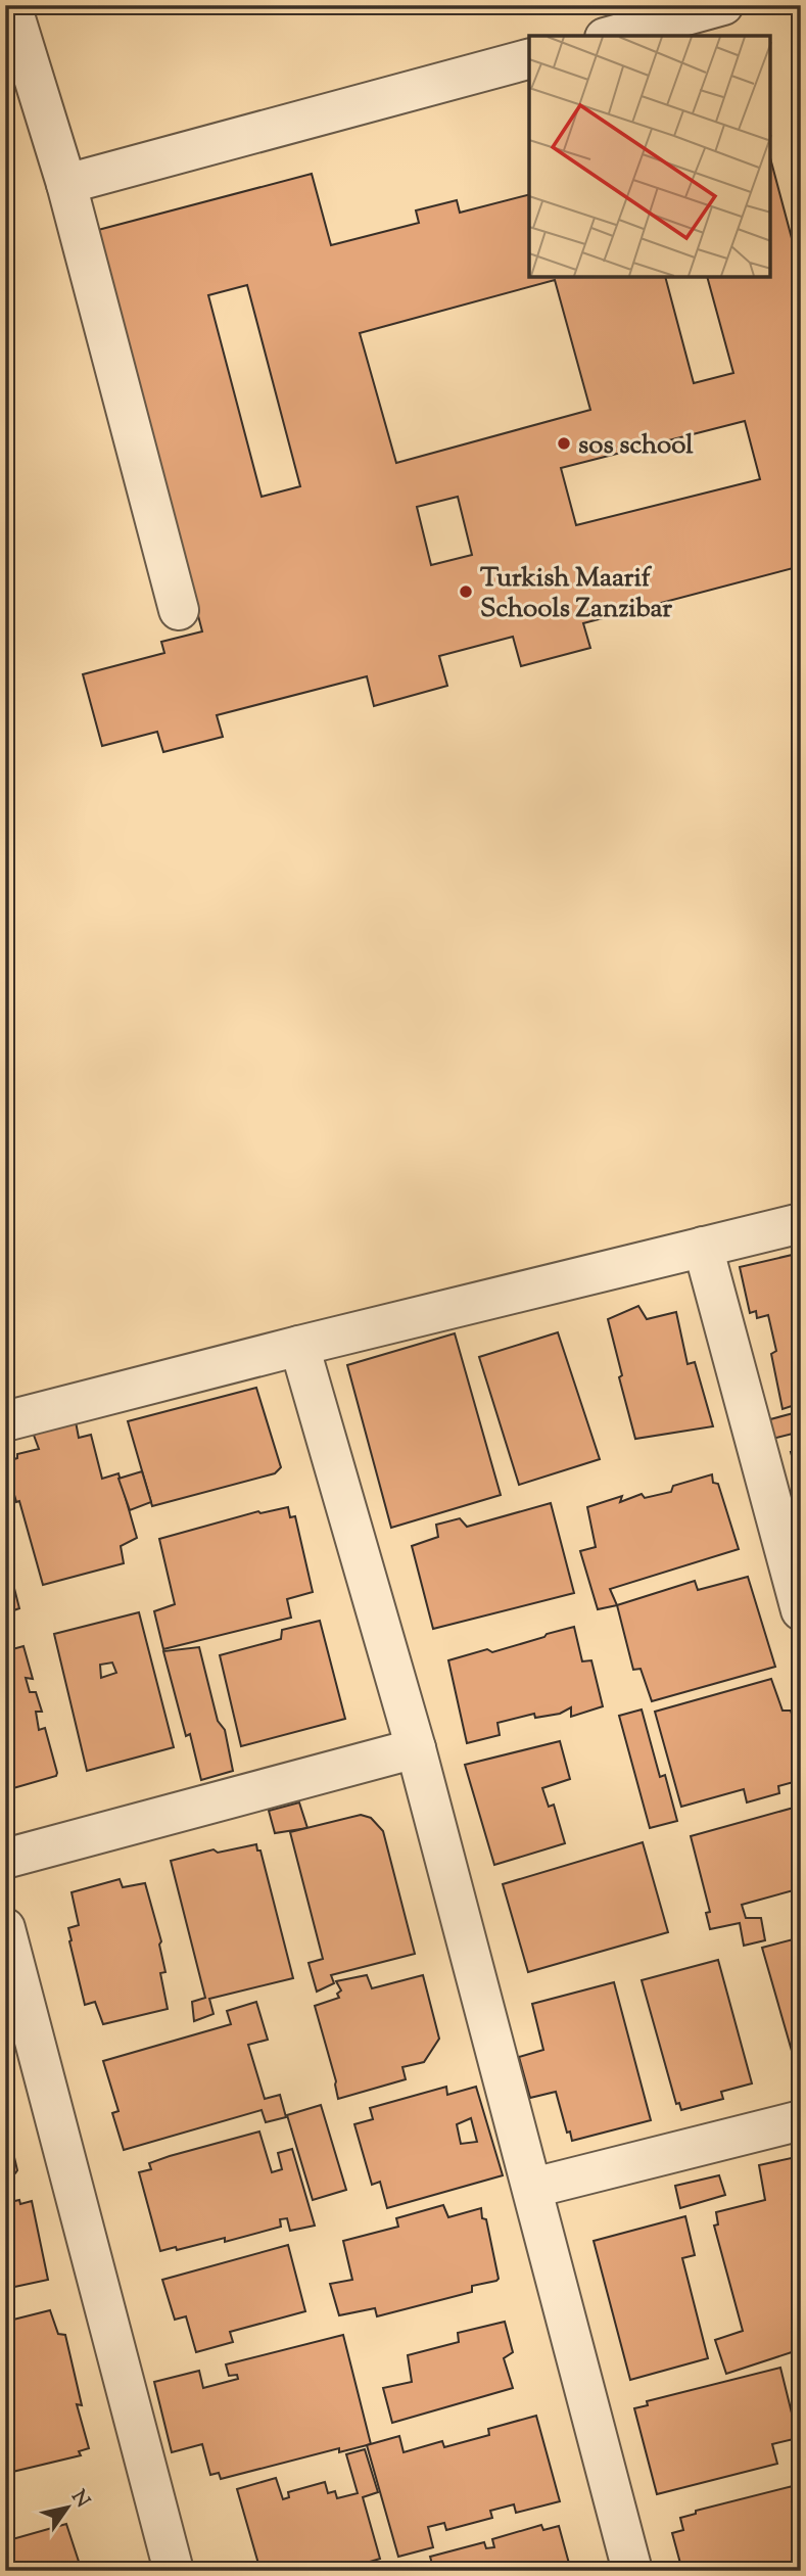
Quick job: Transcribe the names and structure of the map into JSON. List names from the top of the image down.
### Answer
{
  "places": ["sos school", "Turkish Maarif Schools Zanzibar"],
  "north": "top right"
}
